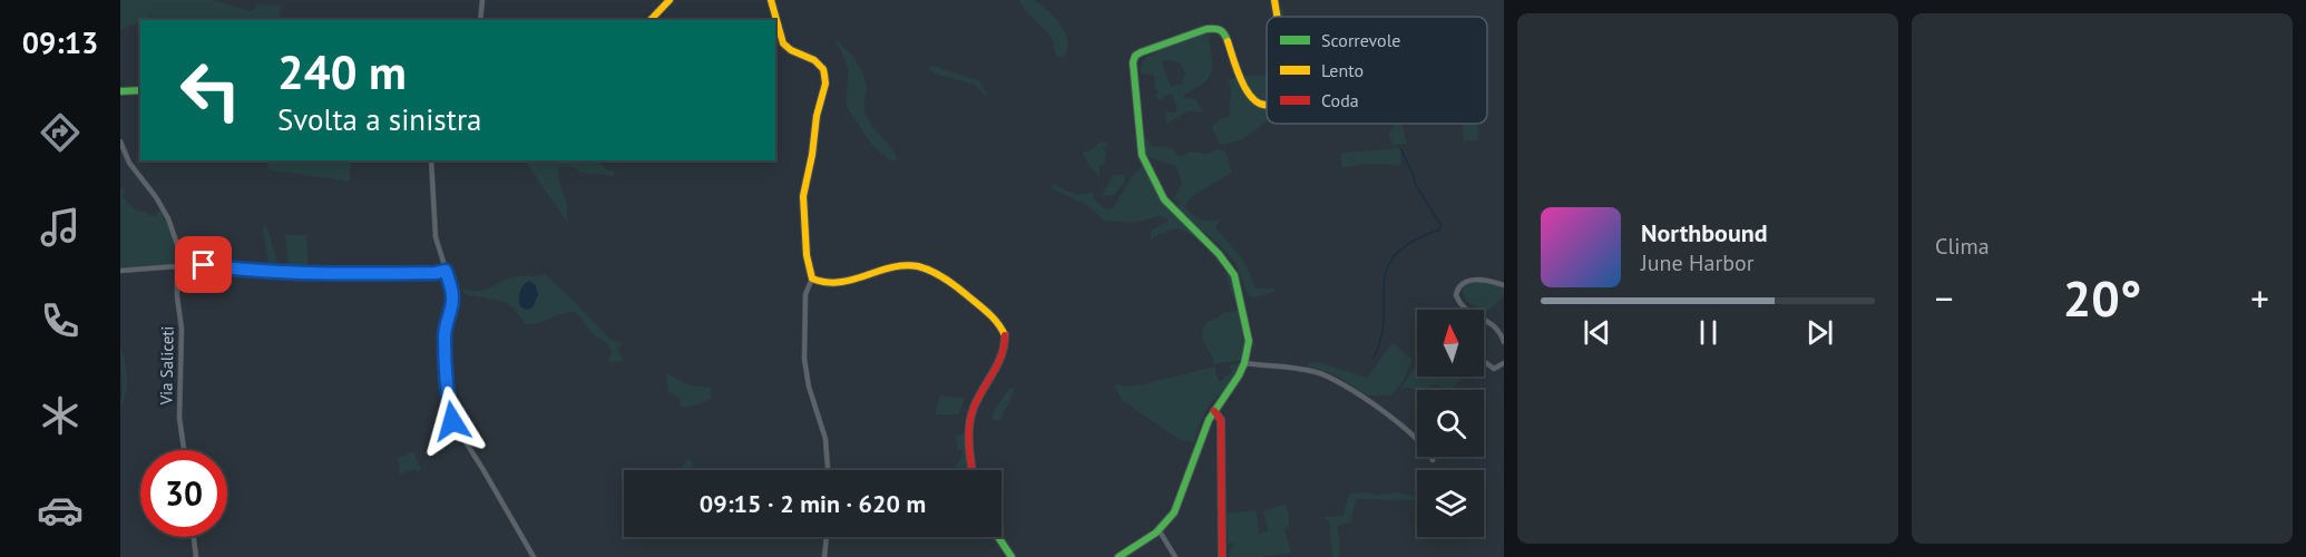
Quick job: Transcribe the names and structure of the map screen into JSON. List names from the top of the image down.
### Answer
{
  "streets": {
    "street": ["Via Saliceti"]
  },
  "legend": ["Scorrevole", "Lento", "Coda"],
  "north": "top",
  "page": {
    "tabs": "09:13",
    "tile": "Clima",
    "turn": ["240 m", "Svolta a sinistra"],
    "song": ["Northbound", "June Harbor"],
    "heat": ["−", "20°", "+"],
    "limit": "30",
    "trip": "09:15 · 2 min · 620 m"
  }
}
